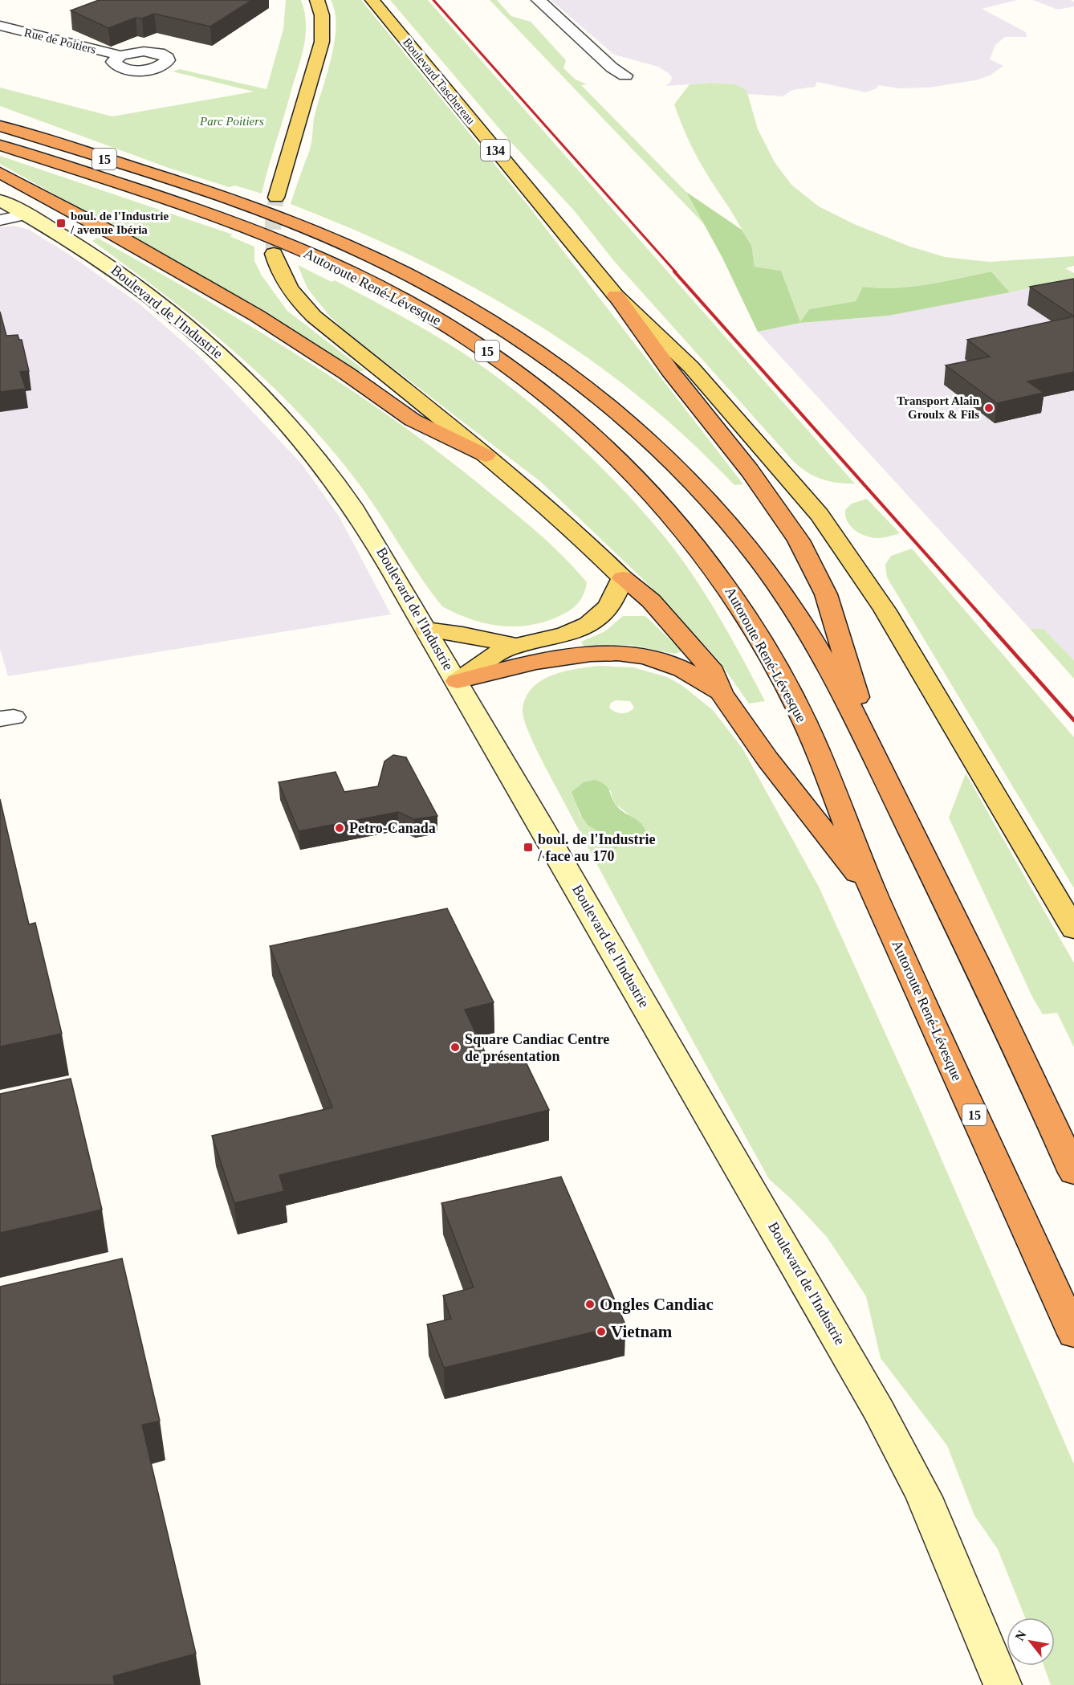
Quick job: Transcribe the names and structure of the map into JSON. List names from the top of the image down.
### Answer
{
  "streets": {
    "highway": ["15", "Autoroute René-Lévesque"],
    "main road": ["Boulevard Taschereau", "134"],
    "street": ["Rue de Poitiers", "Boulevard de l'Industrie"]
  },
  "parks": ["Parc Poitiers"],
  "places": {
    "transit": ["boul. de l'Industrie / avenue Ibéria", "boul. de l'Industrie / face au 170"],
    "other": [
      "Transport Alain Groulx & Fils",
      "Petro-Canada",
      "Square Candiac Centre de présentation",
      "Ongles Candiac",
      "Vietnam"
    ]
  },
  "north": "top left"
}
